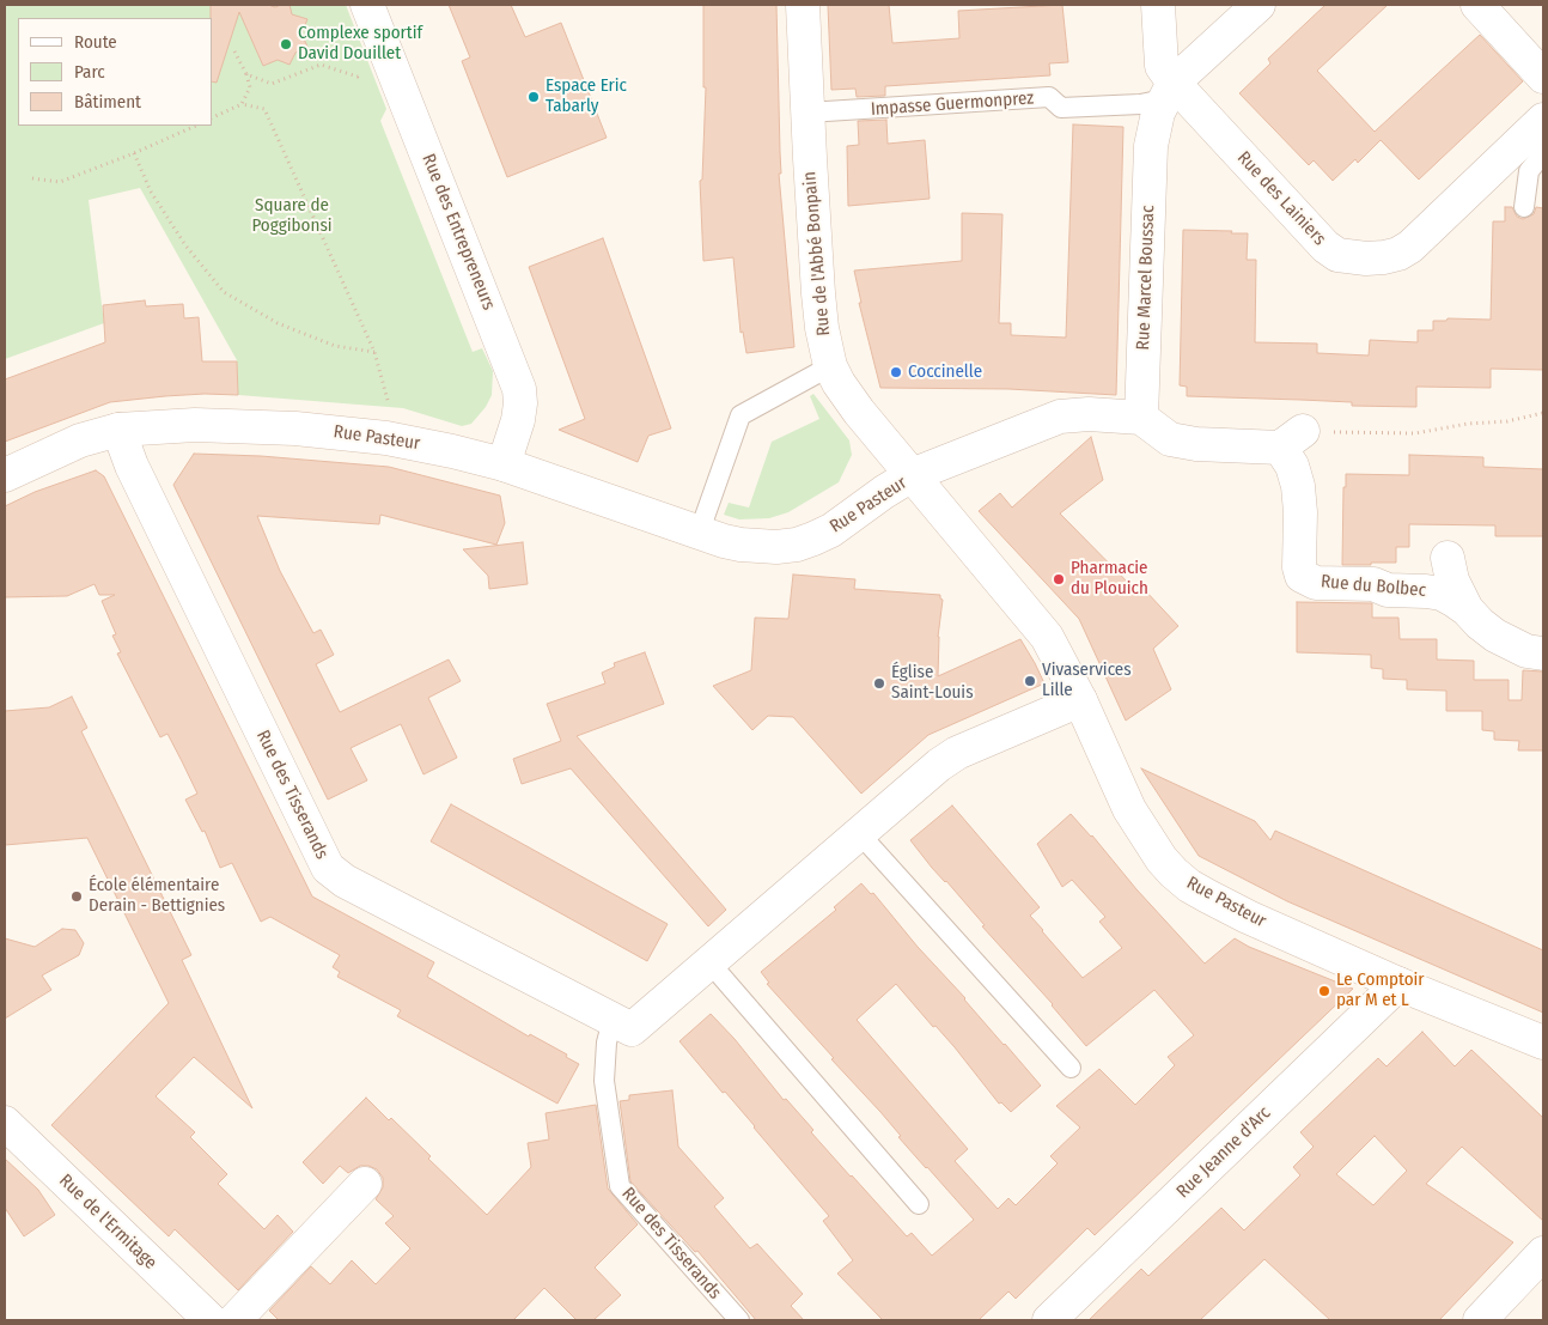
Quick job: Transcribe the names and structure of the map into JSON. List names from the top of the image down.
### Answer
{
  "streets": {
    "street": [
      "Rue des Lainiers",
      "Rue des Entrepreneurs",
      "Rue de l'Abbé Bonpain",
      "Rue Marcel Boussac",
      "Rue Pasteur",
      "Rue du Bolbec",
      "Rue des Tisserands",
      "Rue Jeanne d'Arc",
      "Rue de l'Ermitage"
    ],
    "lane": ["Impasse Guermonprez"]
  },
  "crossings": [
    ["Impasse Guermonprez", "Rue des Lainiers"],
    ["Impasse Guermonprez", "Rue de l'Abbé Bonpain"],
    ["Impasse Guermonprez", "Rue Marcel Boussac"],
    ["Rue des Lainiers", "Rue Marcel Boussac"],
    ["Rue des Entrepreneurs", "Rue Pasteur"],
    ["Rue de l'Abbé Bonpain", "Rue Pasteur"],
    ["Rue Pasteur", "Rue des Tisserands"],
    ["Rue Pasteur", "Rue Jeanne d'Arc"]
  ],
  "parks": ["Square de Poggibonsi"],
  "places": [
    "Complexe sportif David Douillet",
    "Espace Eric Tabarly",
    "Coccinelle",
    "Pharmacie du Plouich",
    "Vivaservices Lille",
    "Église Saint-Louis",
    "École élémentaire Derain - Bettignies",
    "Le Comptoir par M et L"
  ],
  "legend": ["Route", "Parc", "Bâtiment"]
}
